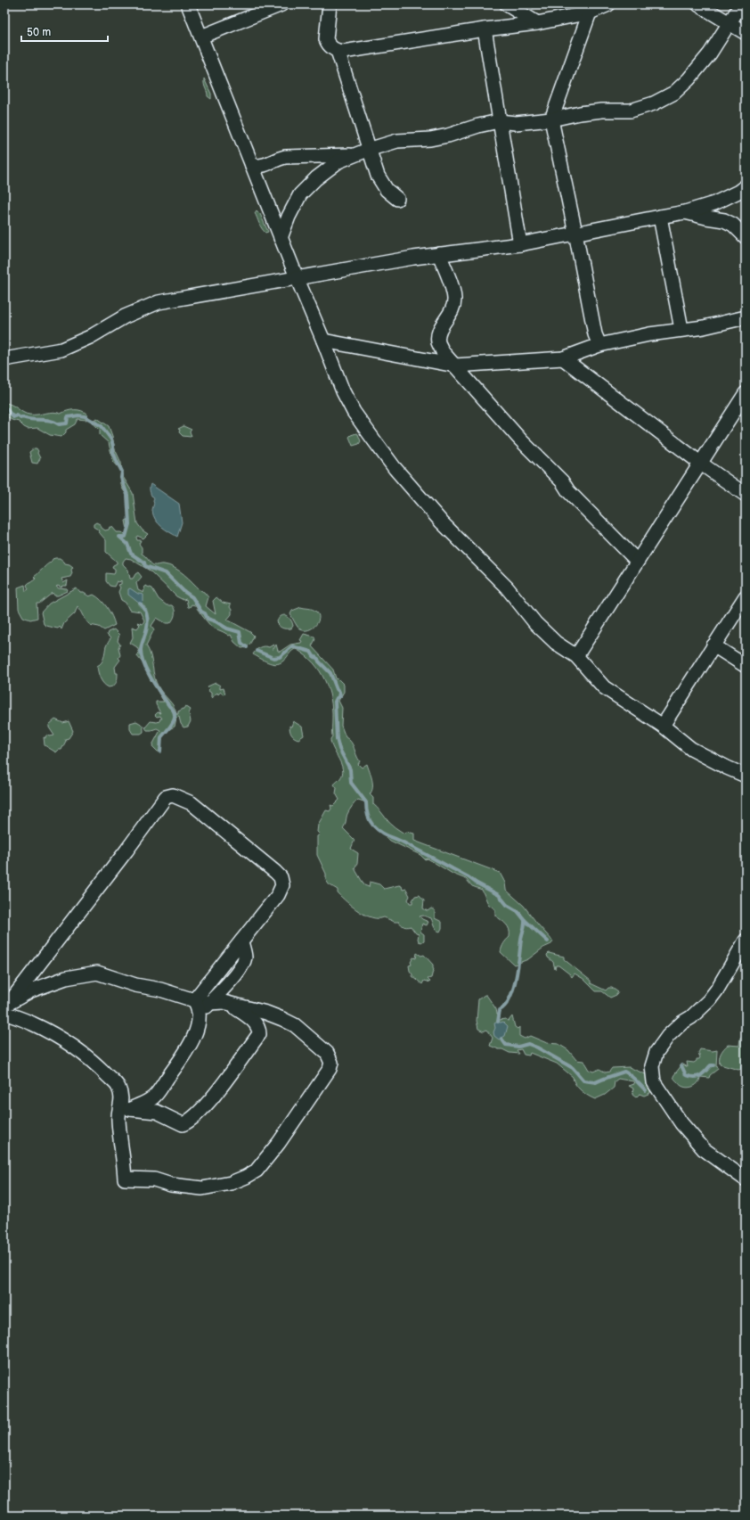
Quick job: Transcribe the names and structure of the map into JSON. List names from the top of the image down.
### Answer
{
  "scale_bar": "50 m"
}
